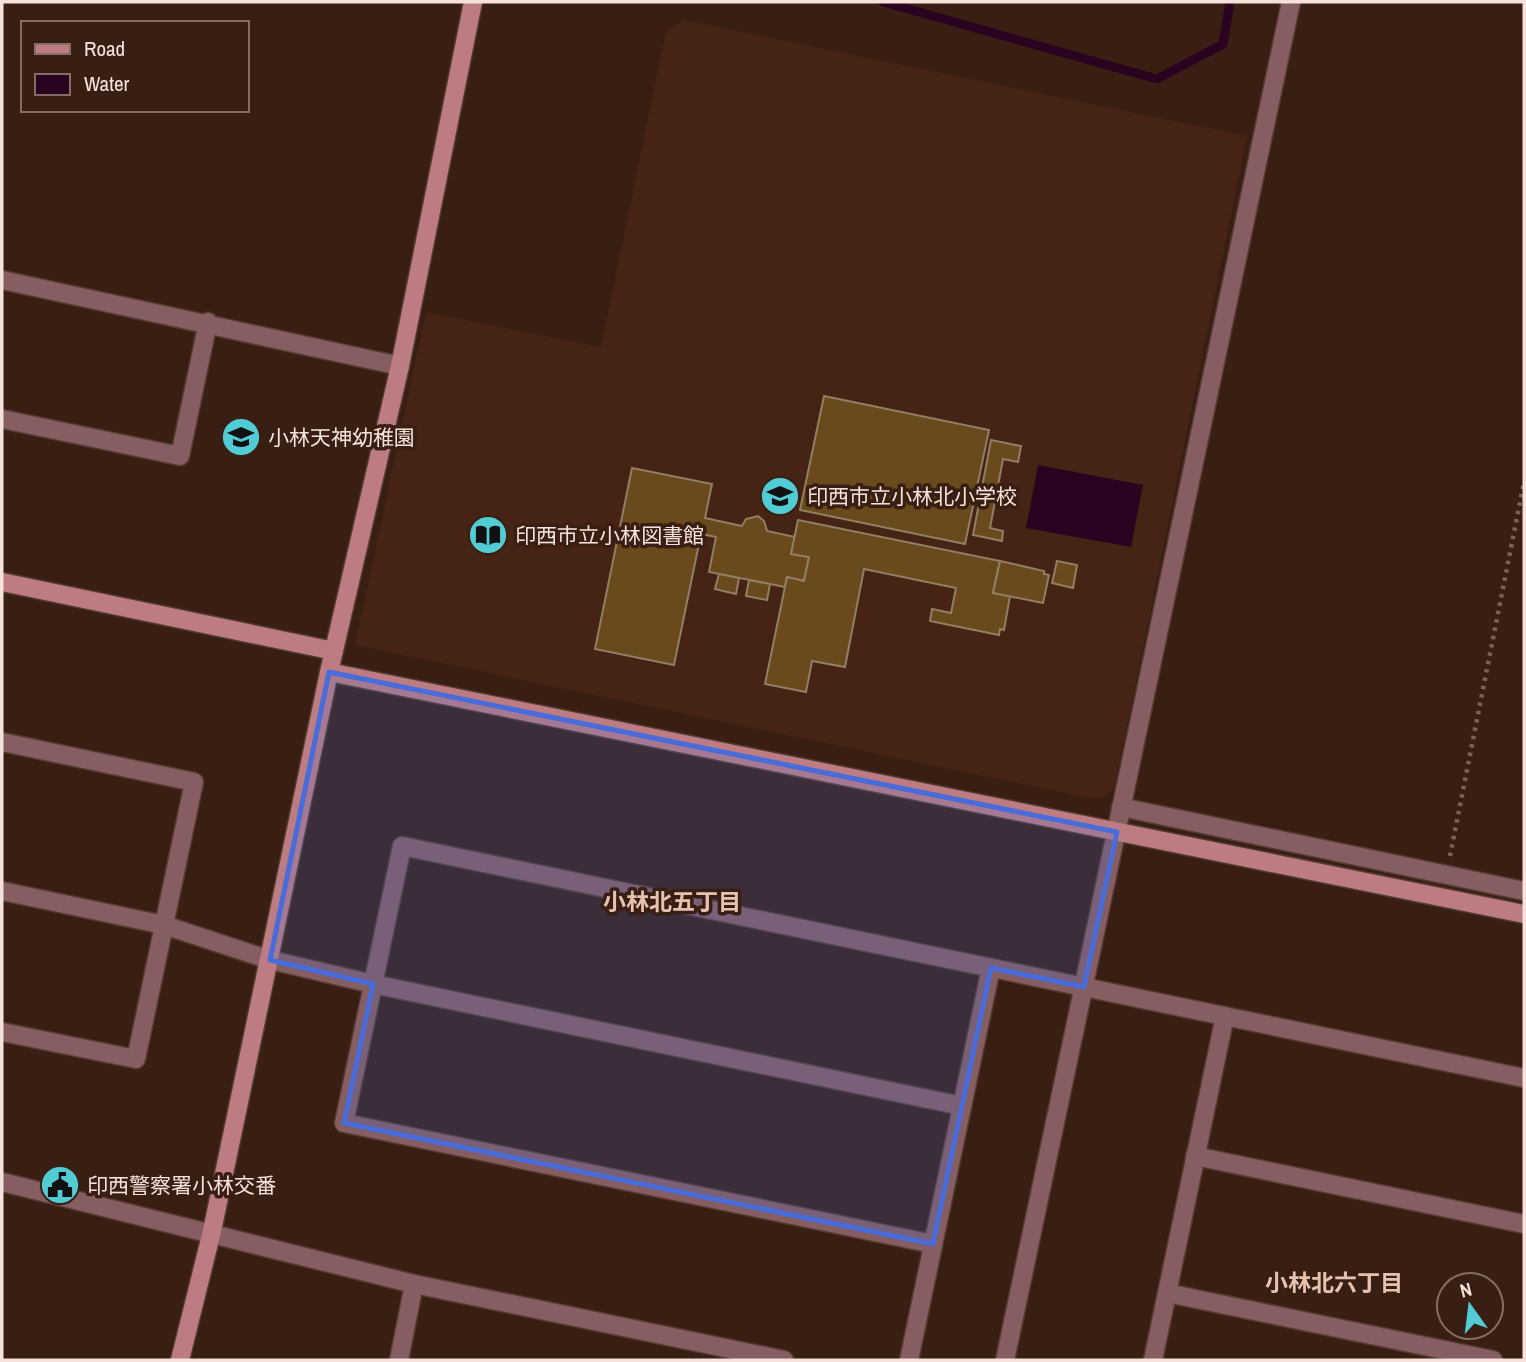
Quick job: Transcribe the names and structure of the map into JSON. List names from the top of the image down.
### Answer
{
  "districts": ["小林北五丁目", "小林北六丁目"],
  "places": {
    "school or university": ["小林天神幼稚園", "印西市立小林北小学校"],
    "library": ["印西市立小林図書館"],
    "public building": ["印西警察署小林交番"]
  },
  "legend": ["Road", "Water"],
  "north": "top"
}
